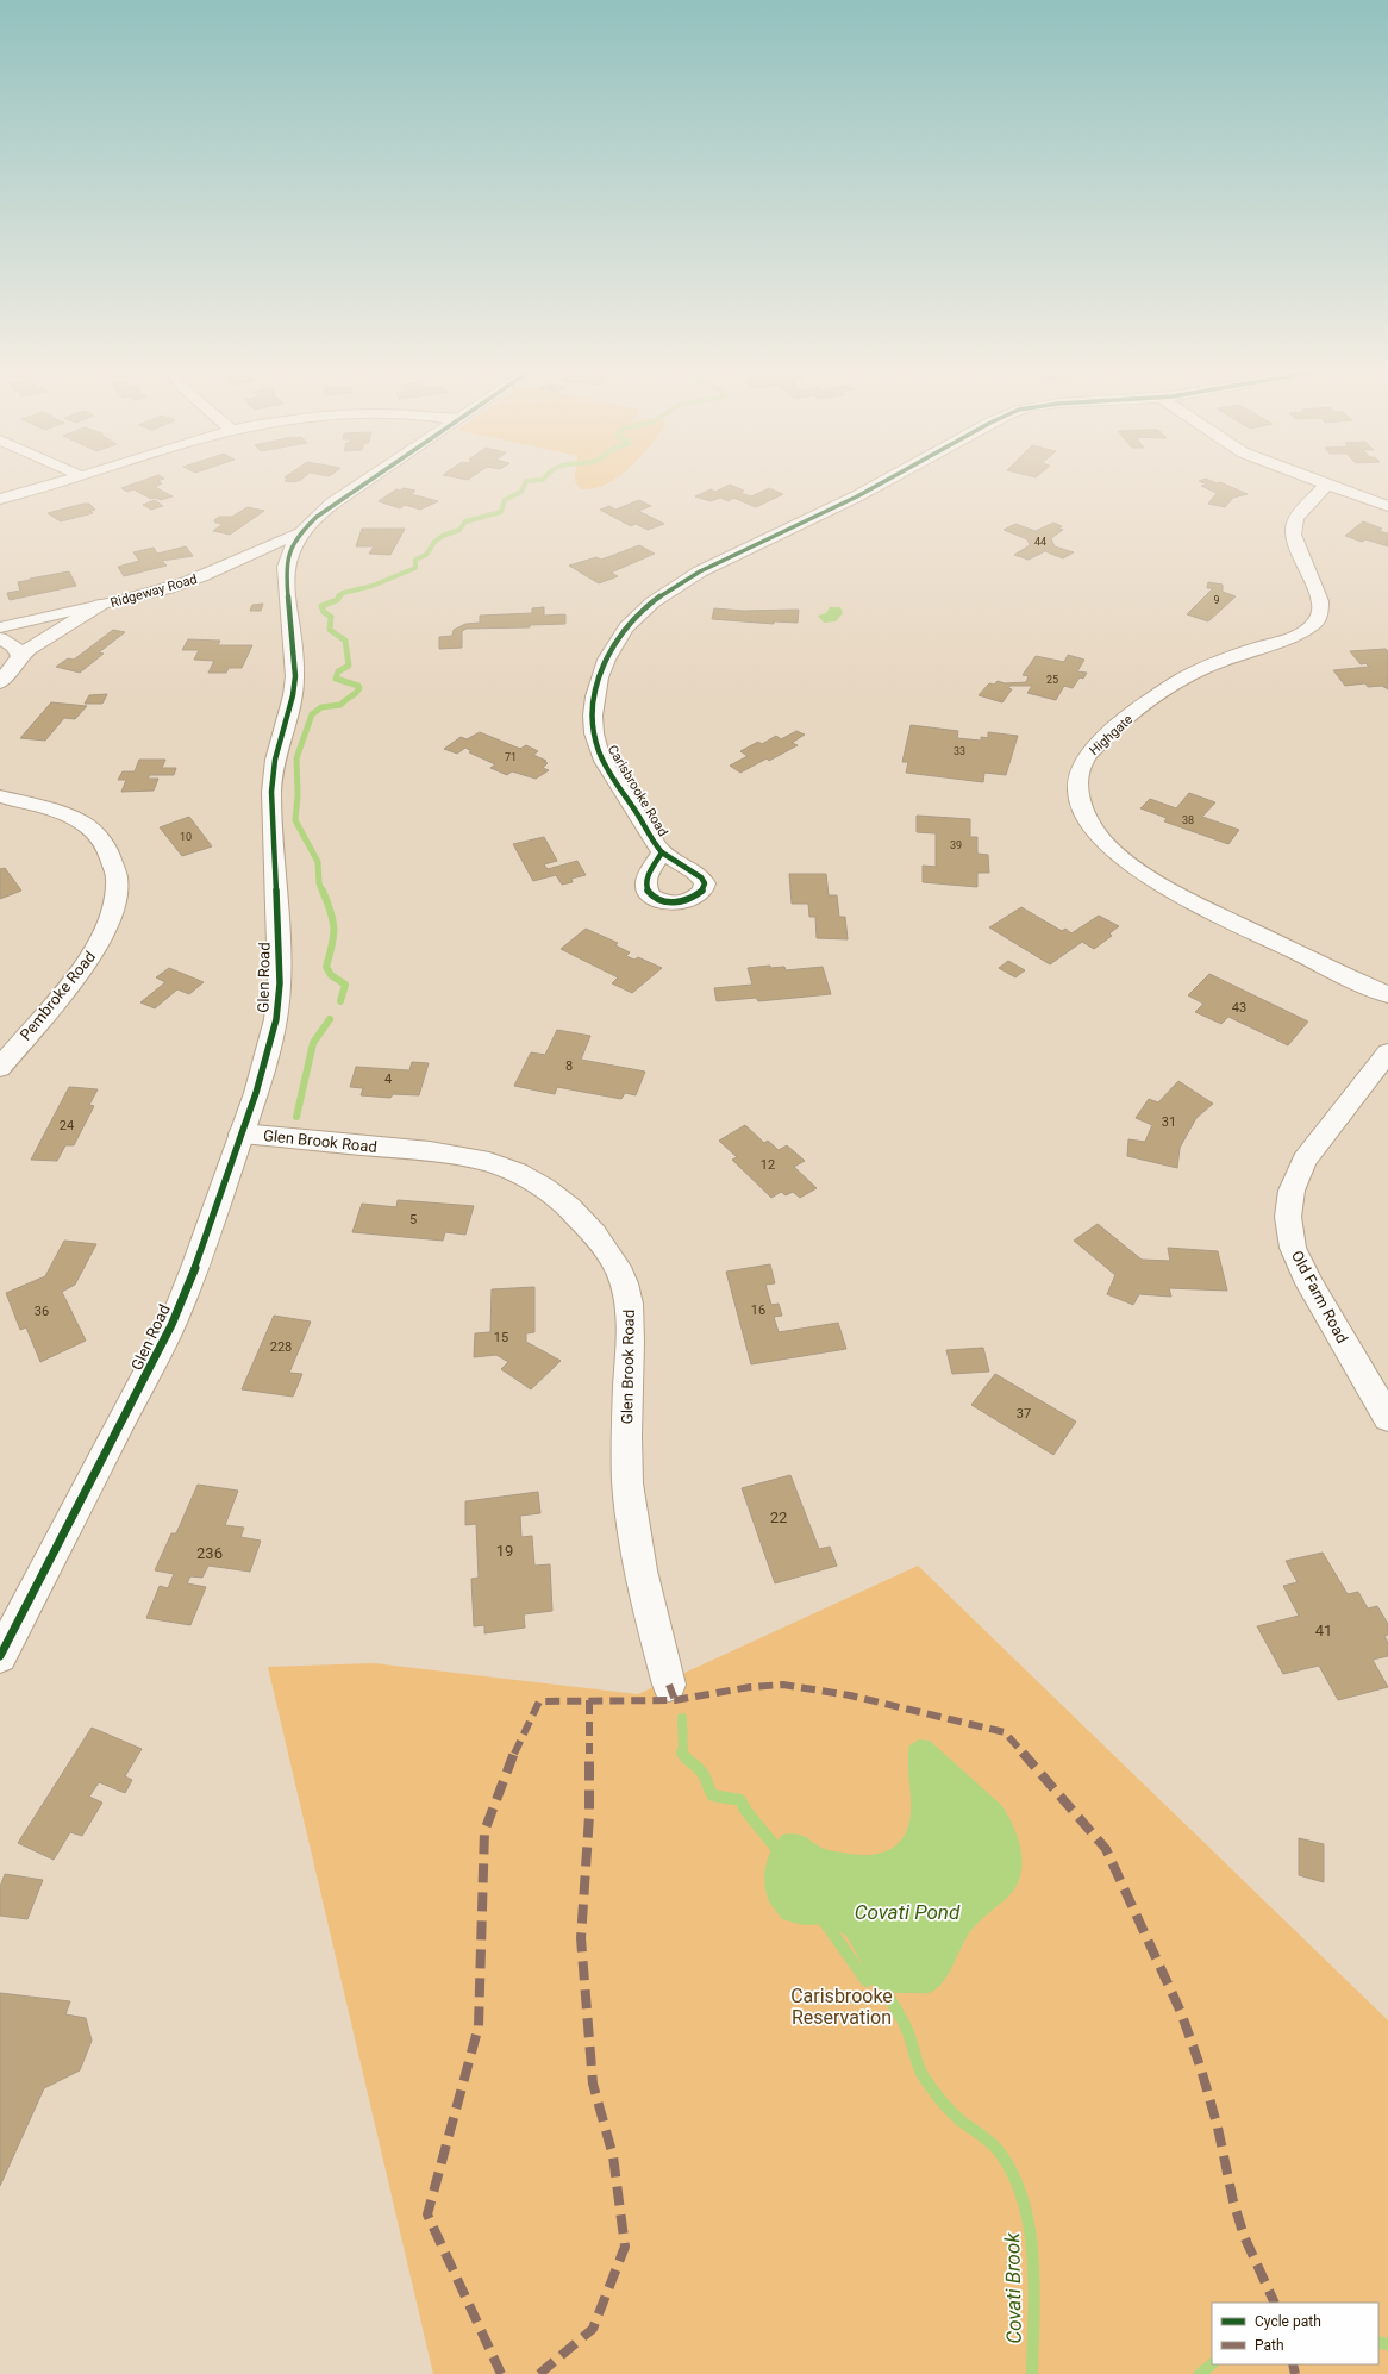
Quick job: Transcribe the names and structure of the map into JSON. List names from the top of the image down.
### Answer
{
  "streets": {
    "street": [
      "Ridgeway Road",
      "Highgate",
      "Carisbrooke Road",
      "Glen Road",
      "Pembroke Road",
      "Glen Brook Road",
      "Old Farm Road"
    ]
  },
  "crossings": [
    ["Ridgeway Road", "Glen Road"],
    ["Glen Road", "Glen Brook Road"]
  ],
  "water": ["Covati Pond", "Covati Brook"],
  "parks": ["Carisbrooke Reservation"],
  "house_numbers": [
    "44",
    "9",
    "25",
    "33",
    "71",
    "38",
    "10",
    "39",
    "43",
    "8",
    "4",
    "31",
    "24",
    "12",
    "5",
    "16",
    "36",
    "15",
    "228",
    "37",
    "22",
    "19",
    "236",
    "41"
  ],
  "legend": ["Cycle path", "Path"]
}
